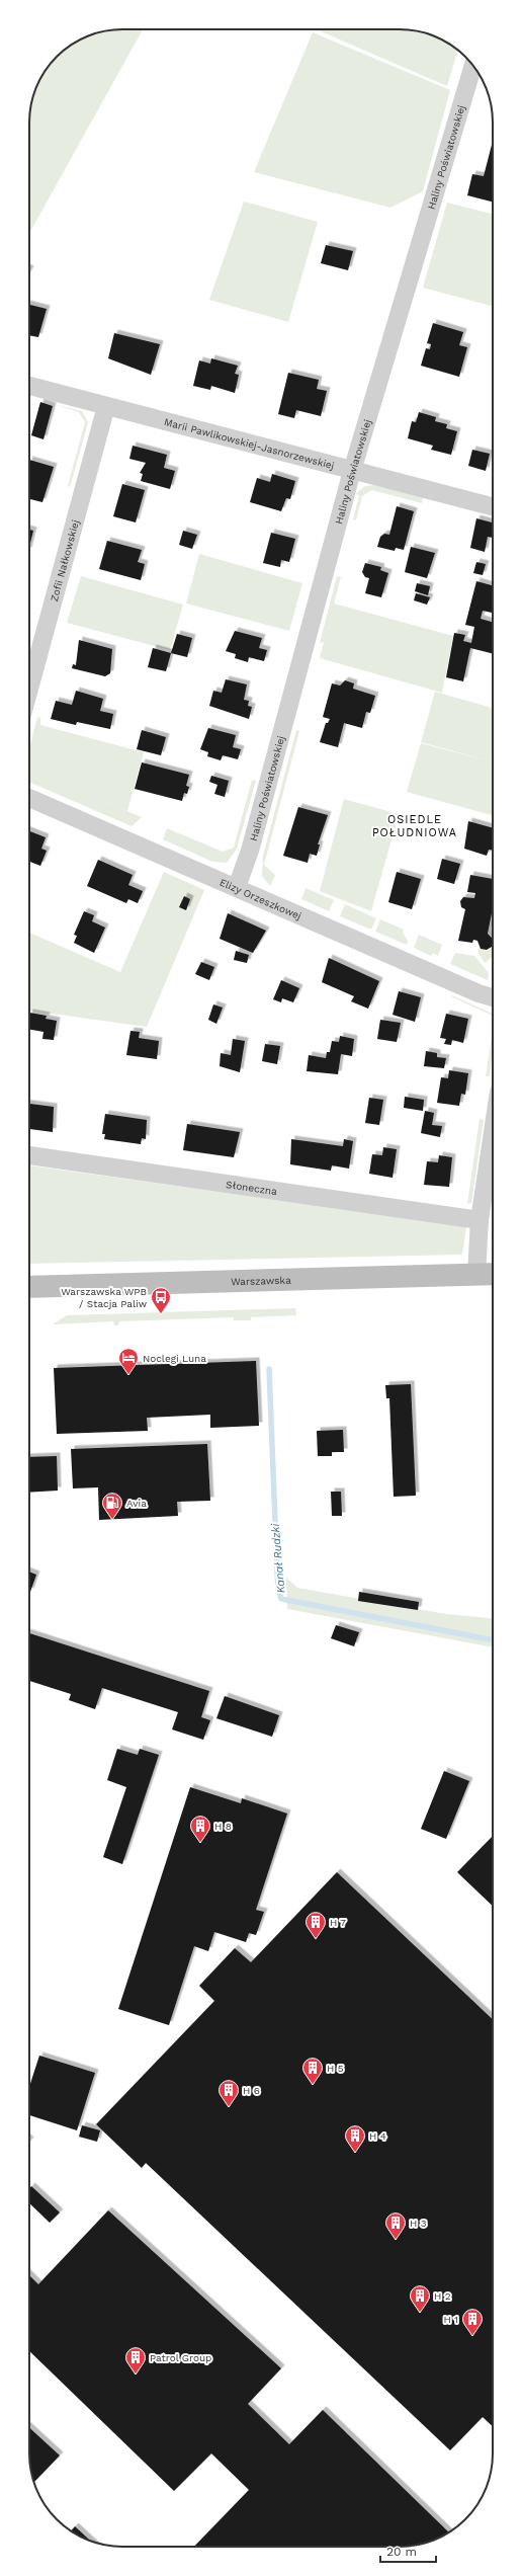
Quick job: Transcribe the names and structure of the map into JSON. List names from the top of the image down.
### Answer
{
  "streets": {
    "main road": ["Warszawska"],
    "street": [
      "Haliny Poświatowskiej",
      "Marii Pawlikowskiej-Jasnorzewskiej",
      "Zofii Nałkowskiej",
      "Elizy Orzeszkowej",
      "Słoneczna"
    ]
  },
  "crossings": [
    ["Haliny Poświatowskiej", "Marii Pawlikowskiej-Jasnorzewskiej"],
    ["Haliny Poświatowskiej", "Elizy Orzeszkowej"],
    ["Marii Pawlikowskiej-Jasnorzewskiej", "Zofii Nałkowskiej"]
  ],
  "districts": ["OSIEDLE POŁUDNIOWA"],
  "water": ["Kanał Rudzki"],
  "places": {
    "bus stop": ["Warszawska WPB / Stacja Paliw"],
    "hotel": ["Noclegi Luna"],
    "fuel station": ["Avia"],
    "building": [
      "H 8",
      "H 7",
      "H 5",
      "H 6",
      "H 4",
      "H 3",
      "H 2",
      "H 1",
      "Patrol Group"
    ]
  },
  "scale_bar": "20 m"
}
